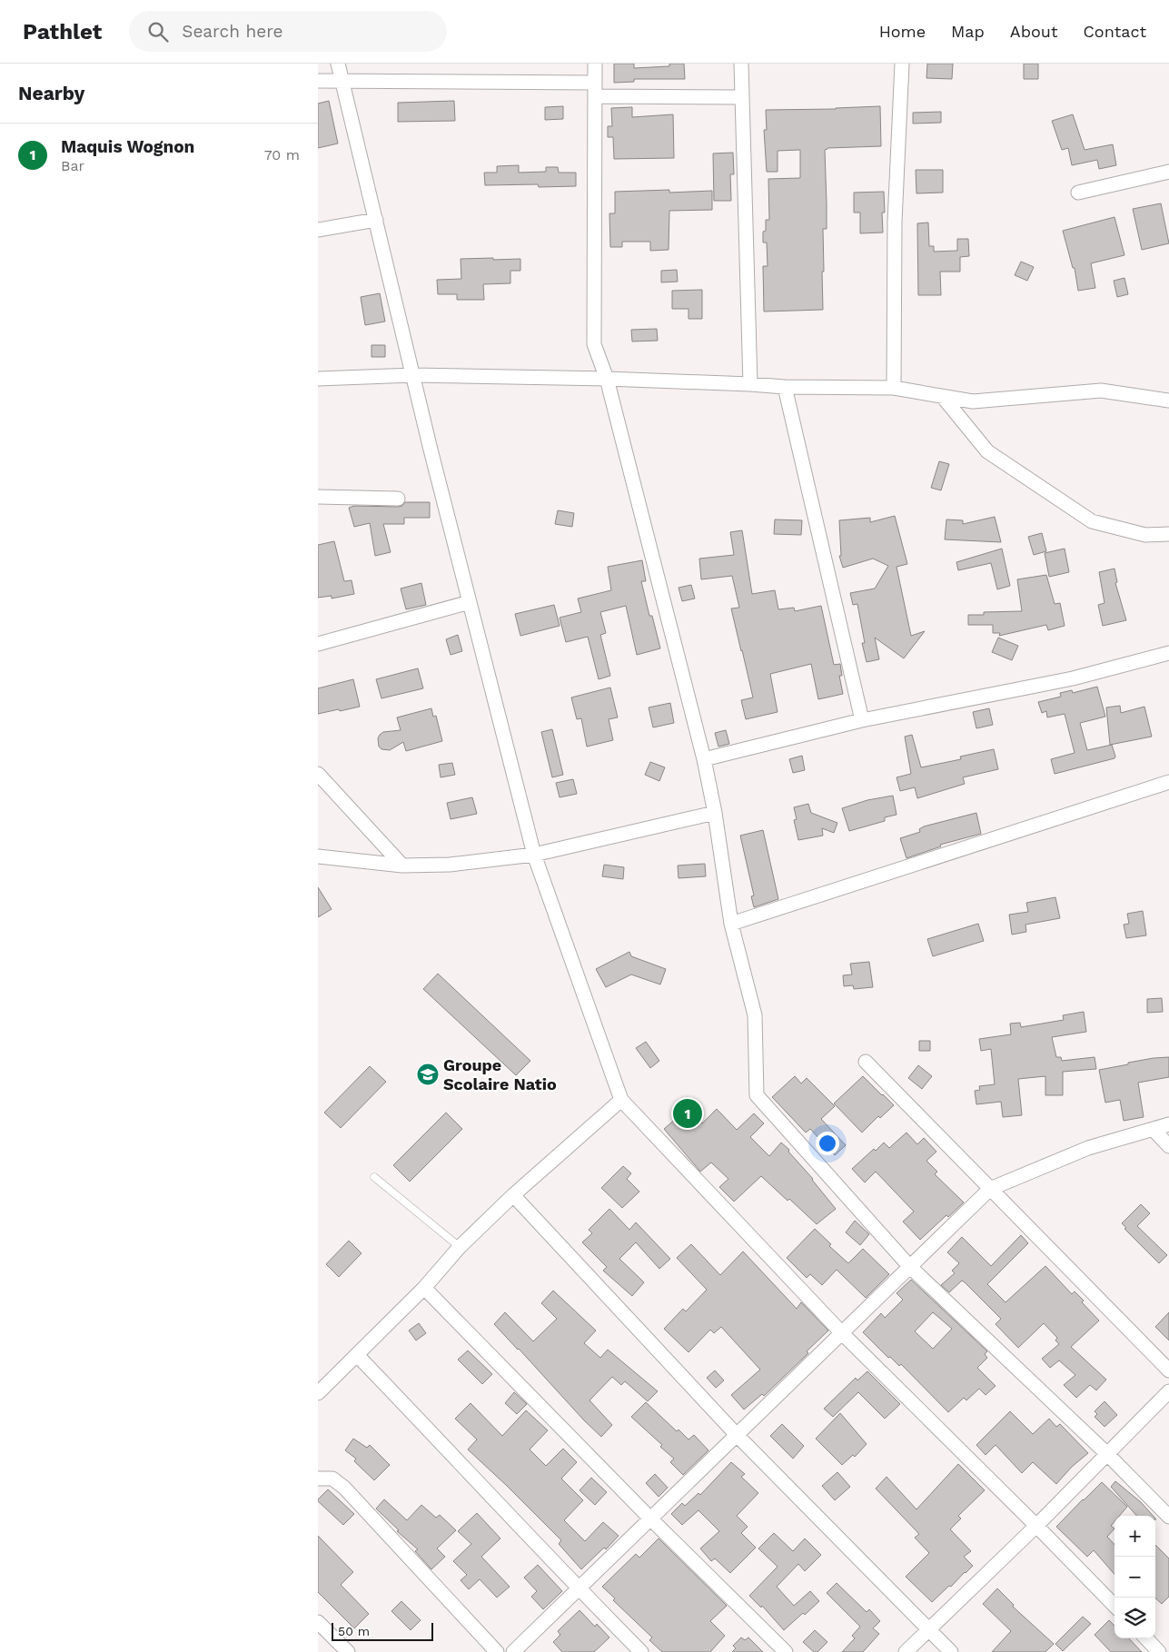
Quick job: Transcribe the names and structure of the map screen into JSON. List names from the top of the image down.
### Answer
{
  "places": {
    "school or university": ["Groupe Scolaire Natio"]
  },
  "scale_bar": "50 m",
  "page": {
    "header": "Pathlet",
    "search": "Search here",
    "nav": [
      "Home",
      "Map",
      "About",
      "Contact"
    ],
    "heading": "Nearby",
    "list": [
      {
        "mark": "1",
        "name": "Maquis Wognon",
        "note": "Bar",
        "value": "70 m"
      }
    ],
    "pins": "1",
    "map_buttons": ["+", "−"],
    "scale": "50 m"
  }
}
